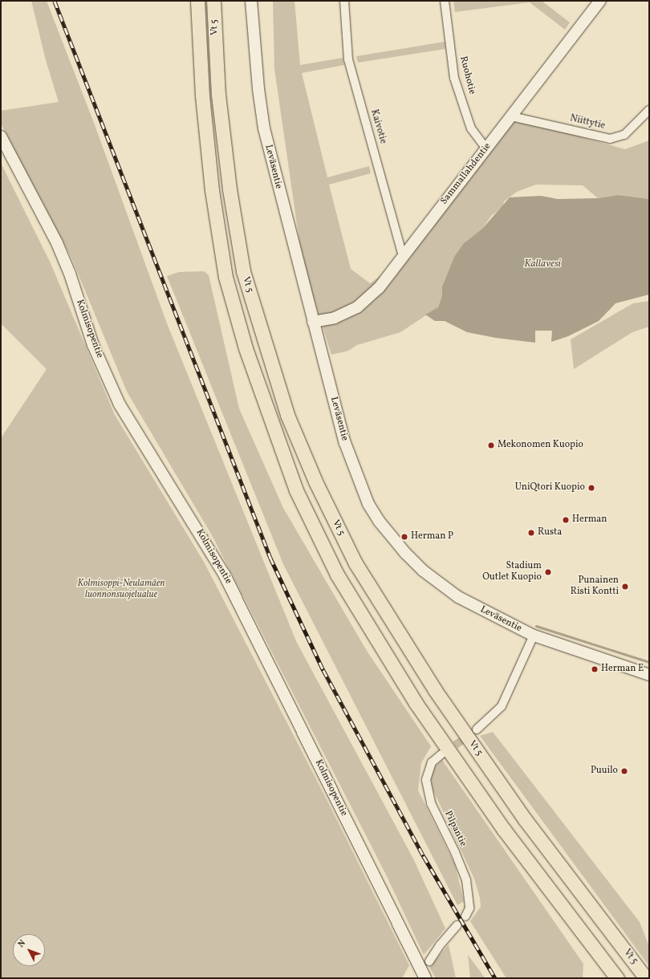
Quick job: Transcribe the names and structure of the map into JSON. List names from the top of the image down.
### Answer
{
  "streets": {
    "highway": ["Vt 5"],
    "main road": ["Leväsentie", "Sammallahdentie", "Kolmisopentie"],
    "street": [
      "Ruohotie",
      "Niittytie",
      "Kaivotie",
      "Pilpantie"
    ]
  },
  "crossings": [
    ["Ruohotie", "Sammallahdentie"],
    ["Niittytie", "Sammallahdentie"],
    ["Kaivotie", "Sammallahdentie"],
    ["Leväsentie", "Sammallahdentie"]
  ],
  "water": ["Kallavesi"],
  "parks": ["Kolmisoppi-Neulamäen luonnonsuojelualue"],
  "places": [
    "Mekonomen Kuopio",
    "UniQtori Kuopio",
    "Herman",
    "Rusta",
    "Herman P",
    "Stadium Outlet Kuopio",
    "Punainen Risti Kontti",
    "Herman E",
    "Puuilo"
  ],
  "north": "top left"
}
